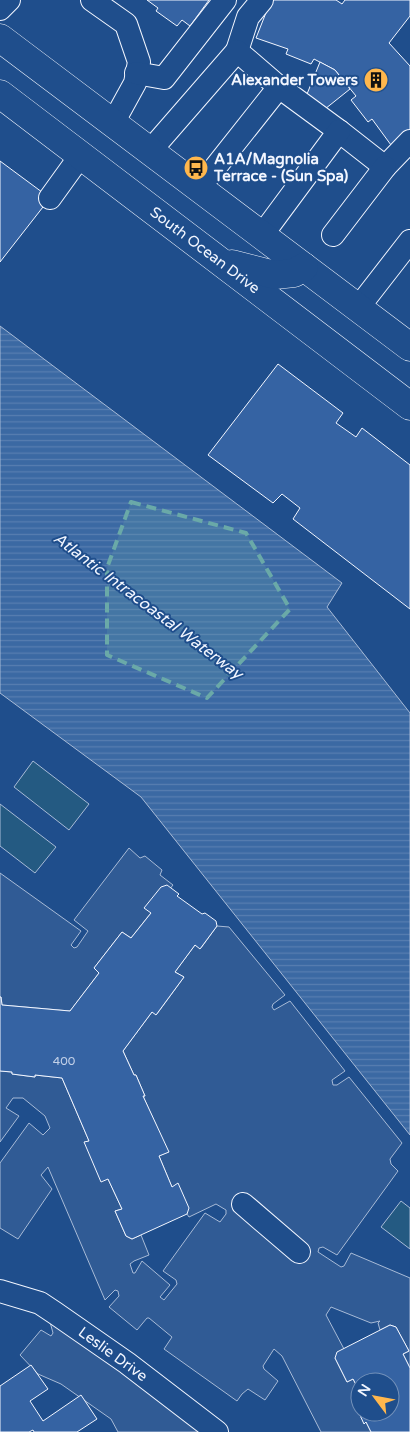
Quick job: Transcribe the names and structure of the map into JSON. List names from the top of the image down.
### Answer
{
  "streets": {
    "main road": ["South Ocean Drive"],
    "street": ["Leslie Drive"]
  },
  "water": ["Atlantic Intracoastal Waterway"],
  "places": {
    "building": ["Alexander Towers"],
    "bus stop": ["A1A/Magnolia Terrace - (Sun Spa)"]
  },
  "house_numbers": ["400"],
  "north": "top left"
}
